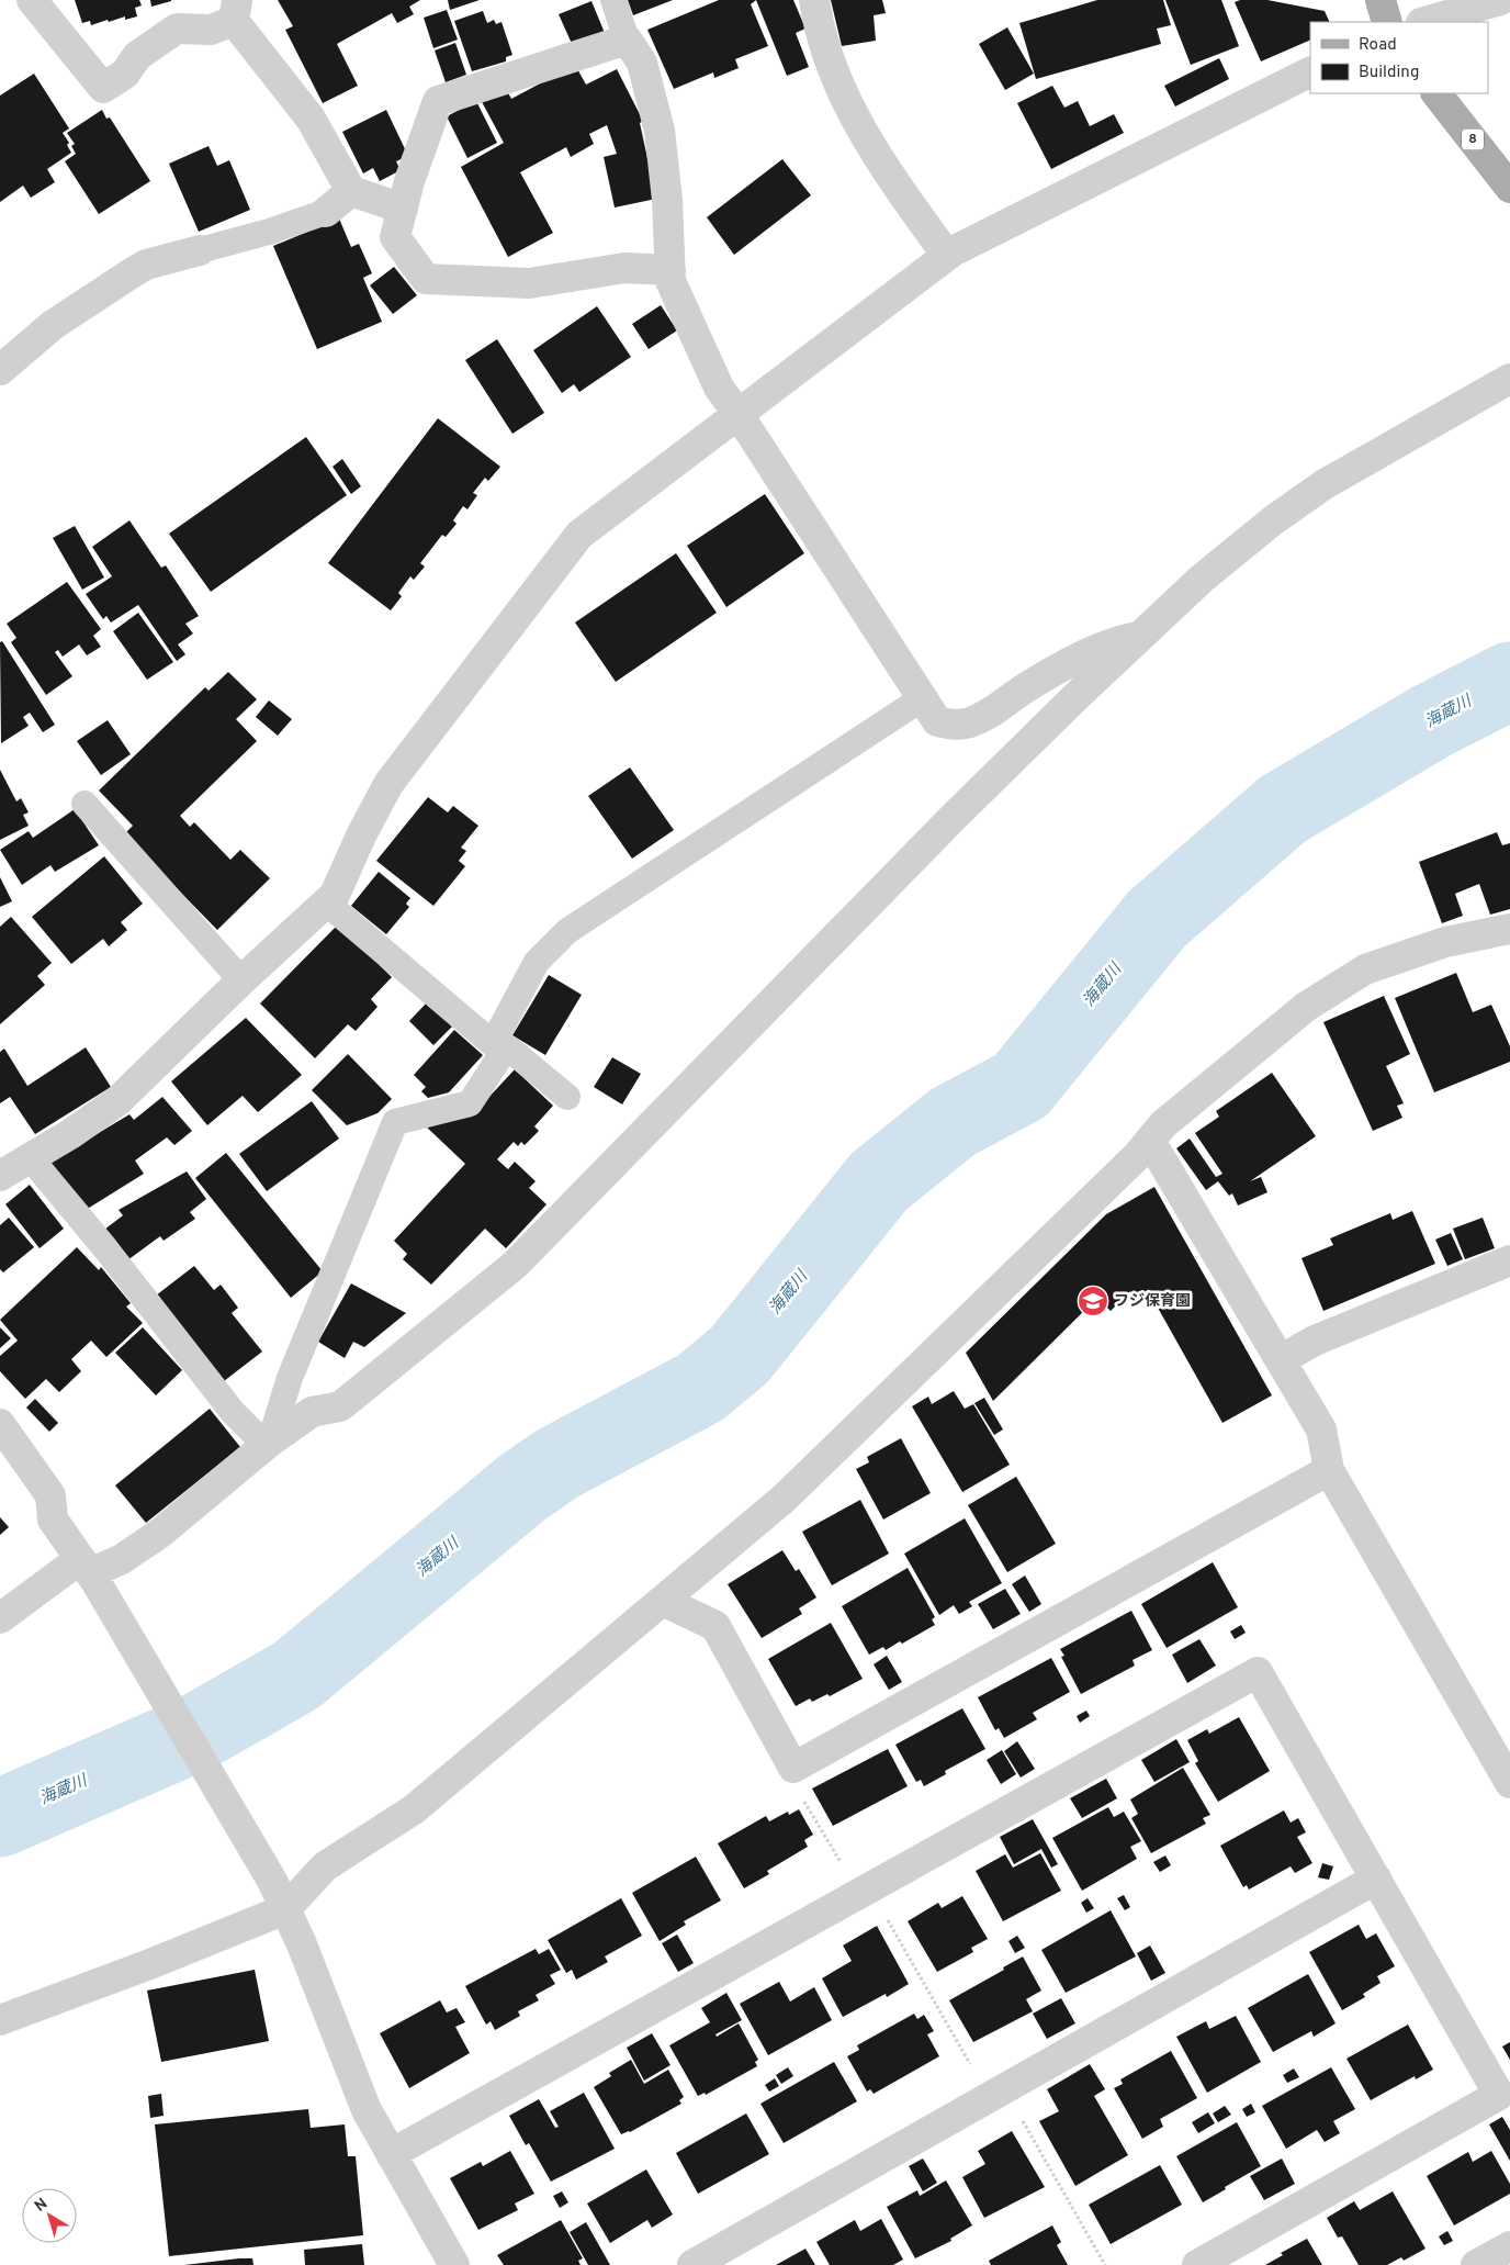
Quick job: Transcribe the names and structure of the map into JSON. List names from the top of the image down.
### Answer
{
  "streets": {
    "main road": ["8"]
  },
  "water": ["海蔵川"],
  "places": {
    "school or university": ["フジ保育園"]
  },
  "legend": ["Road", "Building"],
  "north": "top left"
}
